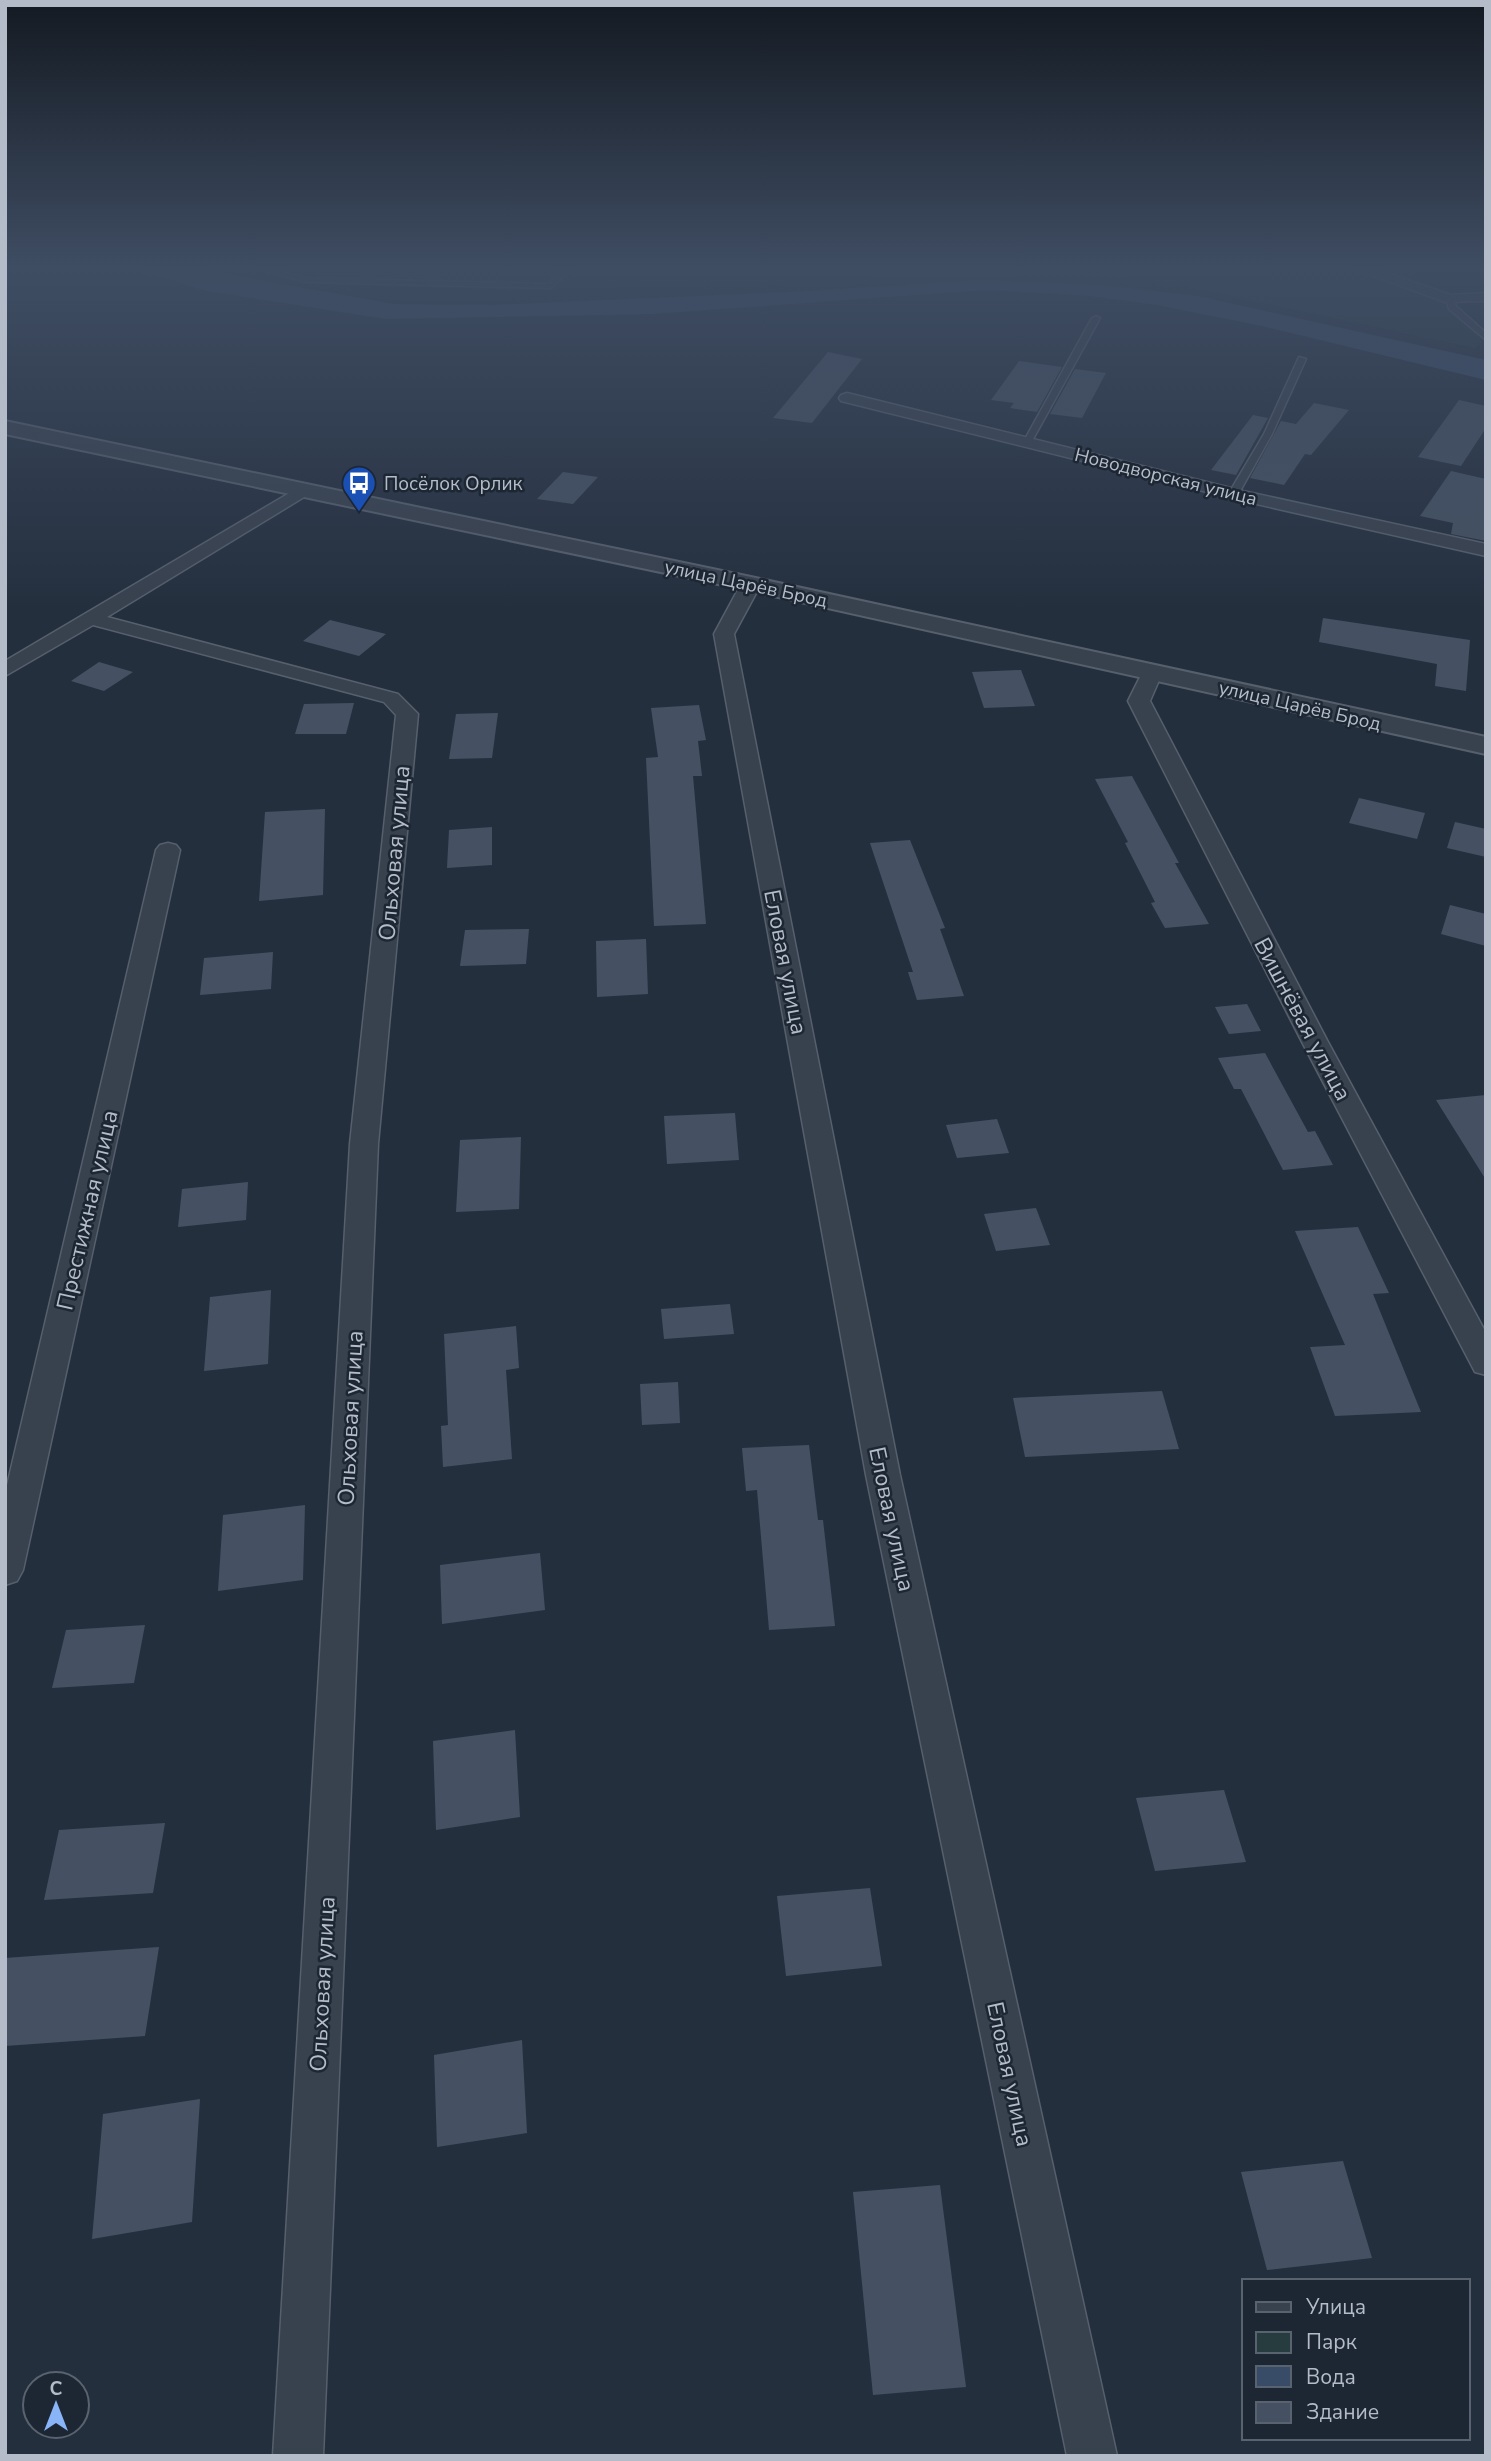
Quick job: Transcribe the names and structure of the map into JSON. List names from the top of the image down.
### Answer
{
  "streets": {
    "street": [
      "Новодворская улица",
      "улица Царёв Брод",
      "Ольховая улица",
      "Еловая улица",
      "Вишнёвая улица",
      "Престижная улица"
    ]
  },
  "crossings": [
    ["улица Царёв Брод", "Еловая улица"],
    ["улица Царёв Брод", "Вишнёвая улица"]
  ],
  "places": {
    "bus stop": ["Посёлок Орлик"]
  },
  "legend": [
    "Улица",
    "Парк",
    "Вода",
    "Здание"
  ],
  "north": "top"
}
